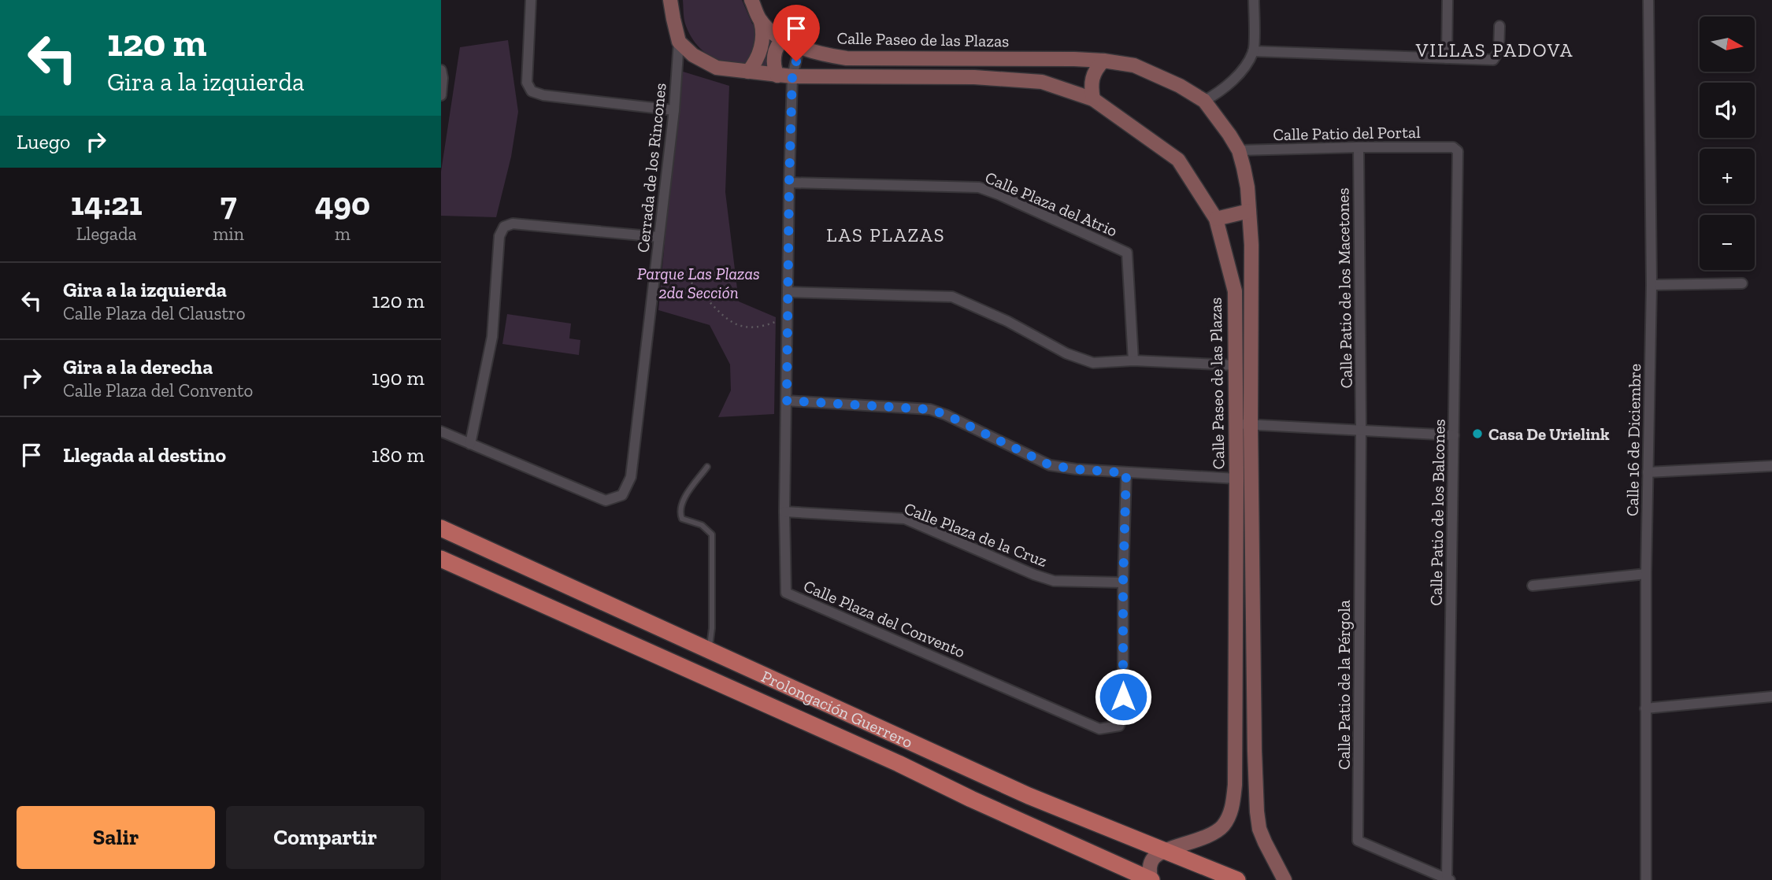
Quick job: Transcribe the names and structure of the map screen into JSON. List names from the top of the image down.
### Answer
{
  "streets": {
    "main road": ["Prolongación Guerrero"],
    "street": [
      "Calle Paseo de las Plazas",
      "Calle Patio del Portal",
      "Cerrada de los Rincones",
      "Calle Plaza del Atrio",
      "Calle Patio de los Macetones",
      "Calle 16 de Diciembre",
      "Calle Patio de los Balcones",
      "Calle Plaza de la Cruz",
      "Calle Plaza del Convento",
      "Calle Patio de la Pérgola"
    ]
  },
  "crossings": [
    ["Calle Paseo de las Plazas", "Calle Patio del Portal"],
    ["Calle Paseo de las Plazas", "Cerrada de los Rincones"],
    ["Calle Paseo de las Plazas", "Calle Plaza del Convento"],
    ["Calle Paseo de las Plazas", "Prolongación Guerrero"],
    ["Calle Patio del Portal", "Calle Patio de los Macetones"],
    ["Calle Patio del Portal", "Calle Patio de los Balcones"],
    ["Calle Plaza del Atrio", "Calle Plaza del Convento"],
    ["Calle Patio de los Macetones", "Calle Patio de la Pérgola"],
    ["Calle Patio de los Balcones", "Calle Patio de la Pérgola"],
    ["Calle Plaza de la Cruz", "Calle Plaza del Convento"]
  ],
  "districts": ["VILLAS PADOVA", "LAS PLAZAS"],
  "parks": ["Parque Las Plazas 2da Sección"],
  "places": ["Casa De Urielink"],
  "north": "right",
  "page": {
    "turn": ["120 m", "Gira a la izquierda"],
    "map_buttons": ["+", "−"],
    "then": "Luego",
    "eta": [
      "14:21",
      "Llegada",
      "7",
      "min",
      "490",
      "m"
    ],
    "list": [
      {
        "name": "Gira a la izquierda",
        "note": "Calle Plaza del Claustro",
        "value": "120 m"
      },
      {
        "name": "Gira a la derecha",
        "note": "Calle Plaza del Convento",
        "value": "190 m"
      },
      {
        "name": "Llegada al destino",
        "value": "180 m"
      }
    ],
    "buttons": ["Salir", "Compartir"]
  }
}
